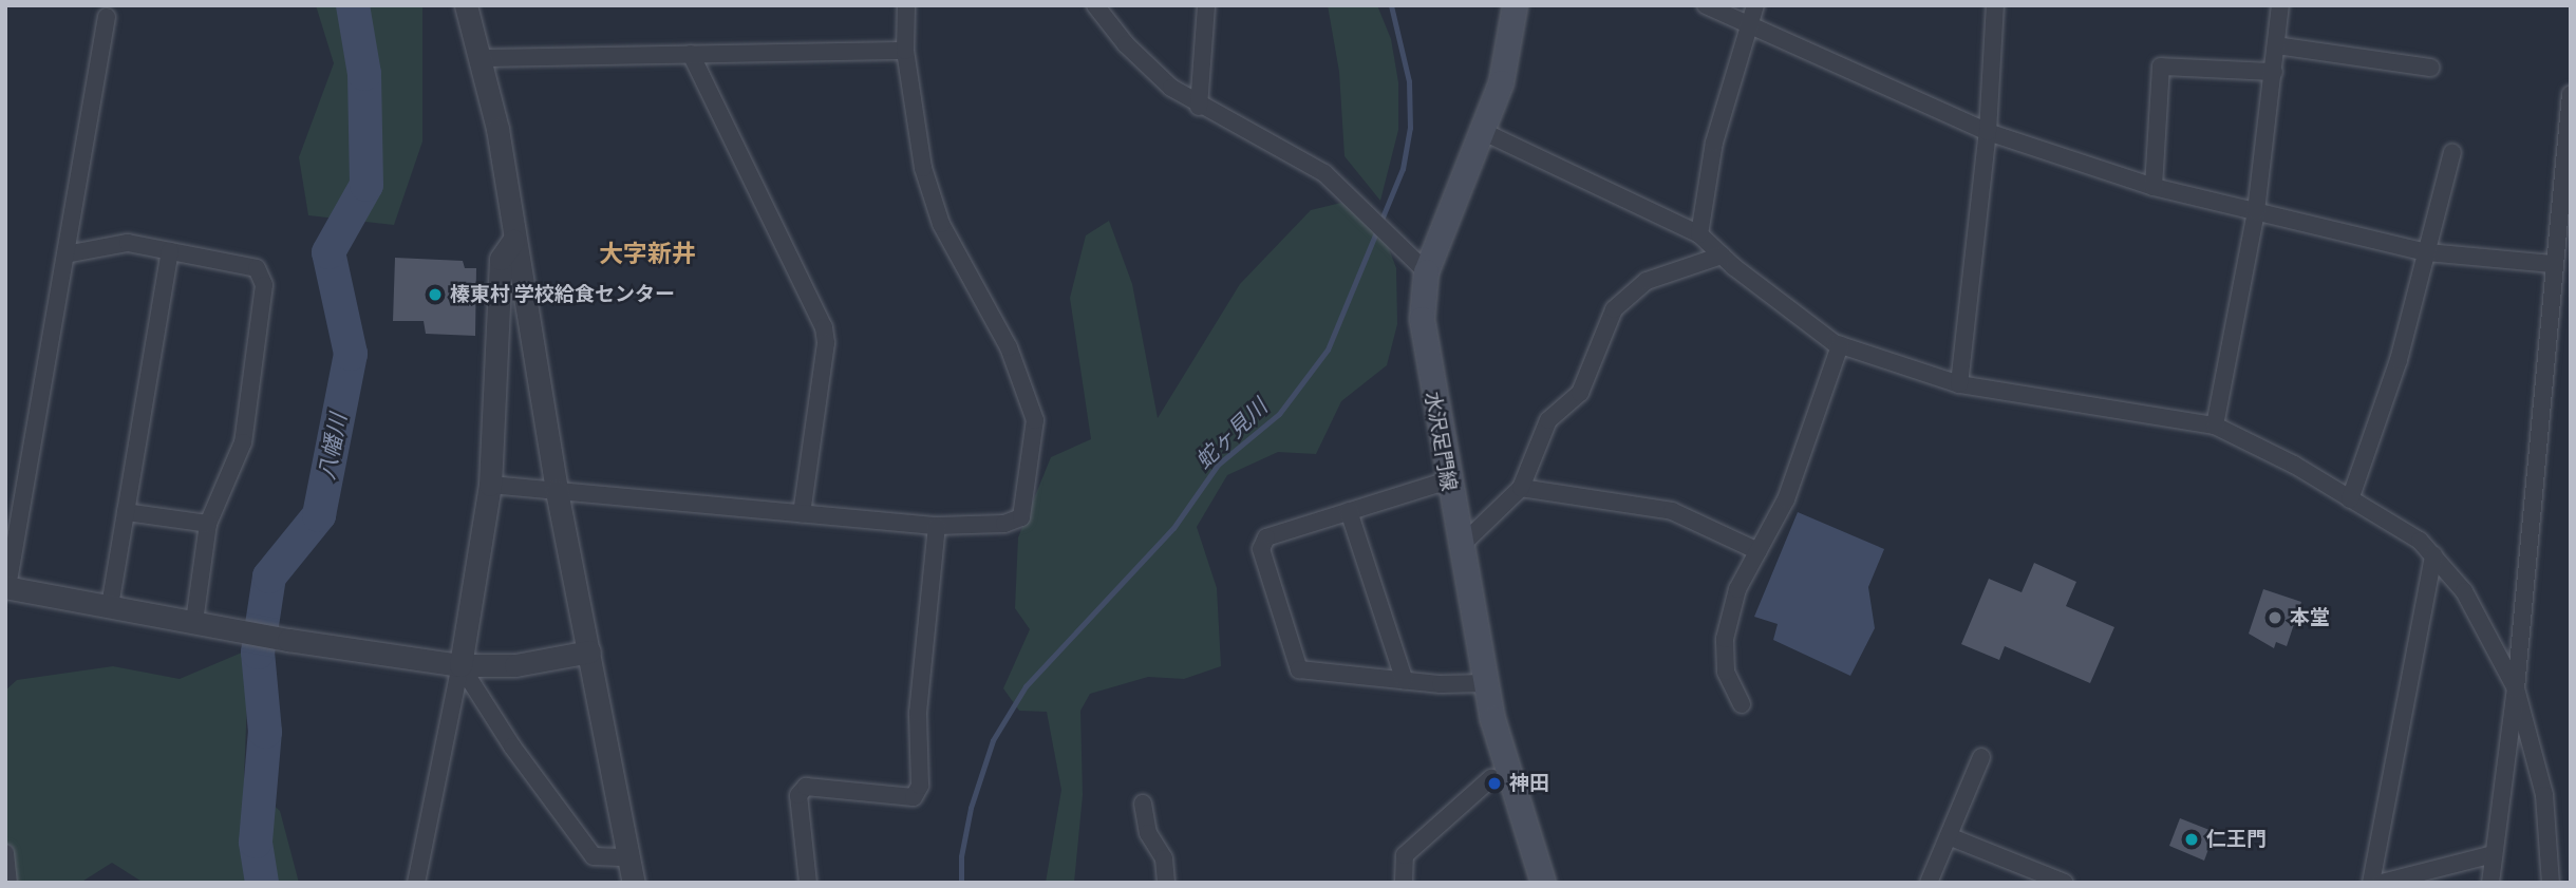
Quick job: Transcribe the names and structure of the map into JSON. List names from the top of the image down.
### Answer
{
  "streets": {
    "main road": ["水沢足門線"]
  },
  "districts": ["大字新井"],
  "water": ["蛇ヶ見川", "八幡川"],
  "places": [
    "榛東村 学校給食センター",
    "本堂",
    "神田",
    "仁王門"
  ]
}
